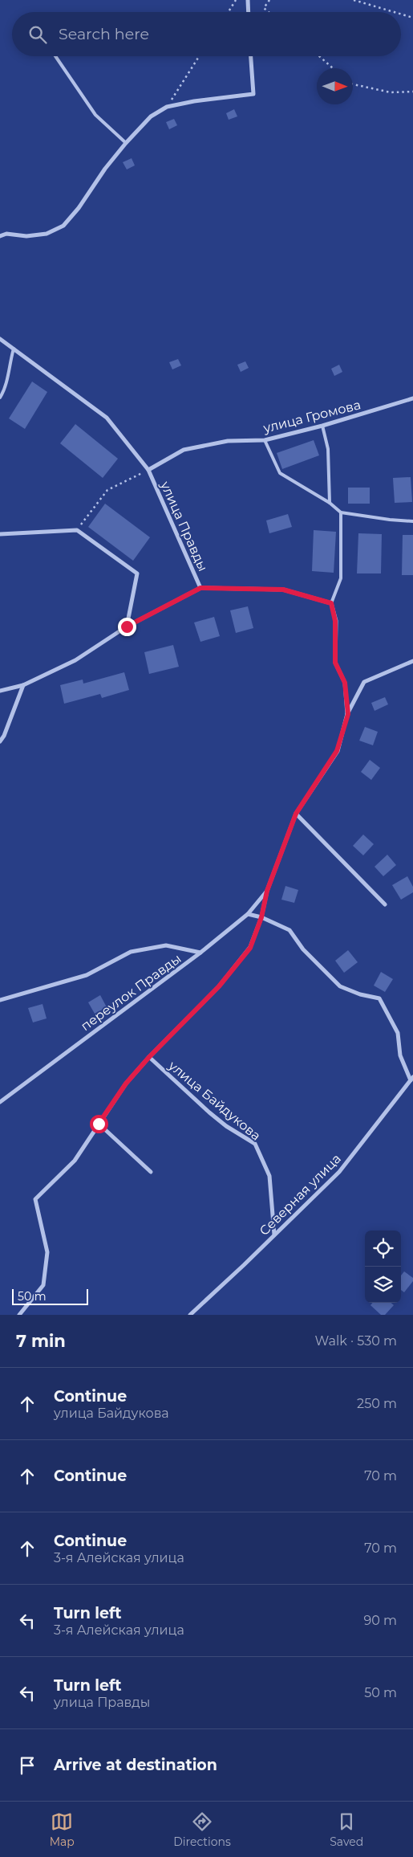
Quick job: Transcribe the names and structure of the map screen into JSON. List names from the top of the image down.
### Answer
{
  "streets": {
    "street": [
      "улица Громова",
      "улица Правды",
      "переулок Правды",
      "улица Байдукова",
      "Северная улица"
    ]
  },
  "crossings": [
    ["улица Громова", "улица Правды"],
    ["переулок Правды", "улица Байдукова"],
    ["улица Байдукова", "Северная улица"]
  ],
  "scale_bar": "50 m",
  "north": "right",
  "page": {
    "search": "Search here",
    "scale": "50 m",
    "heading": ["7 min", "Walk · 530 m"],
    "list": [
      ["Continue", "улица Байдукова", "250 m"],
      ["Continue", "70 m"],
      ["Continue", "3-я Алейская улица", "70 m"],
      ["Turn left", "3-я Алейская улица", "90 m"],
      ["Turn left", "улица Правды", "50 m"],
      "Arrive at destination"
    ],
    "nav": ["Map", "Directions", "Saved"]
  }
}
